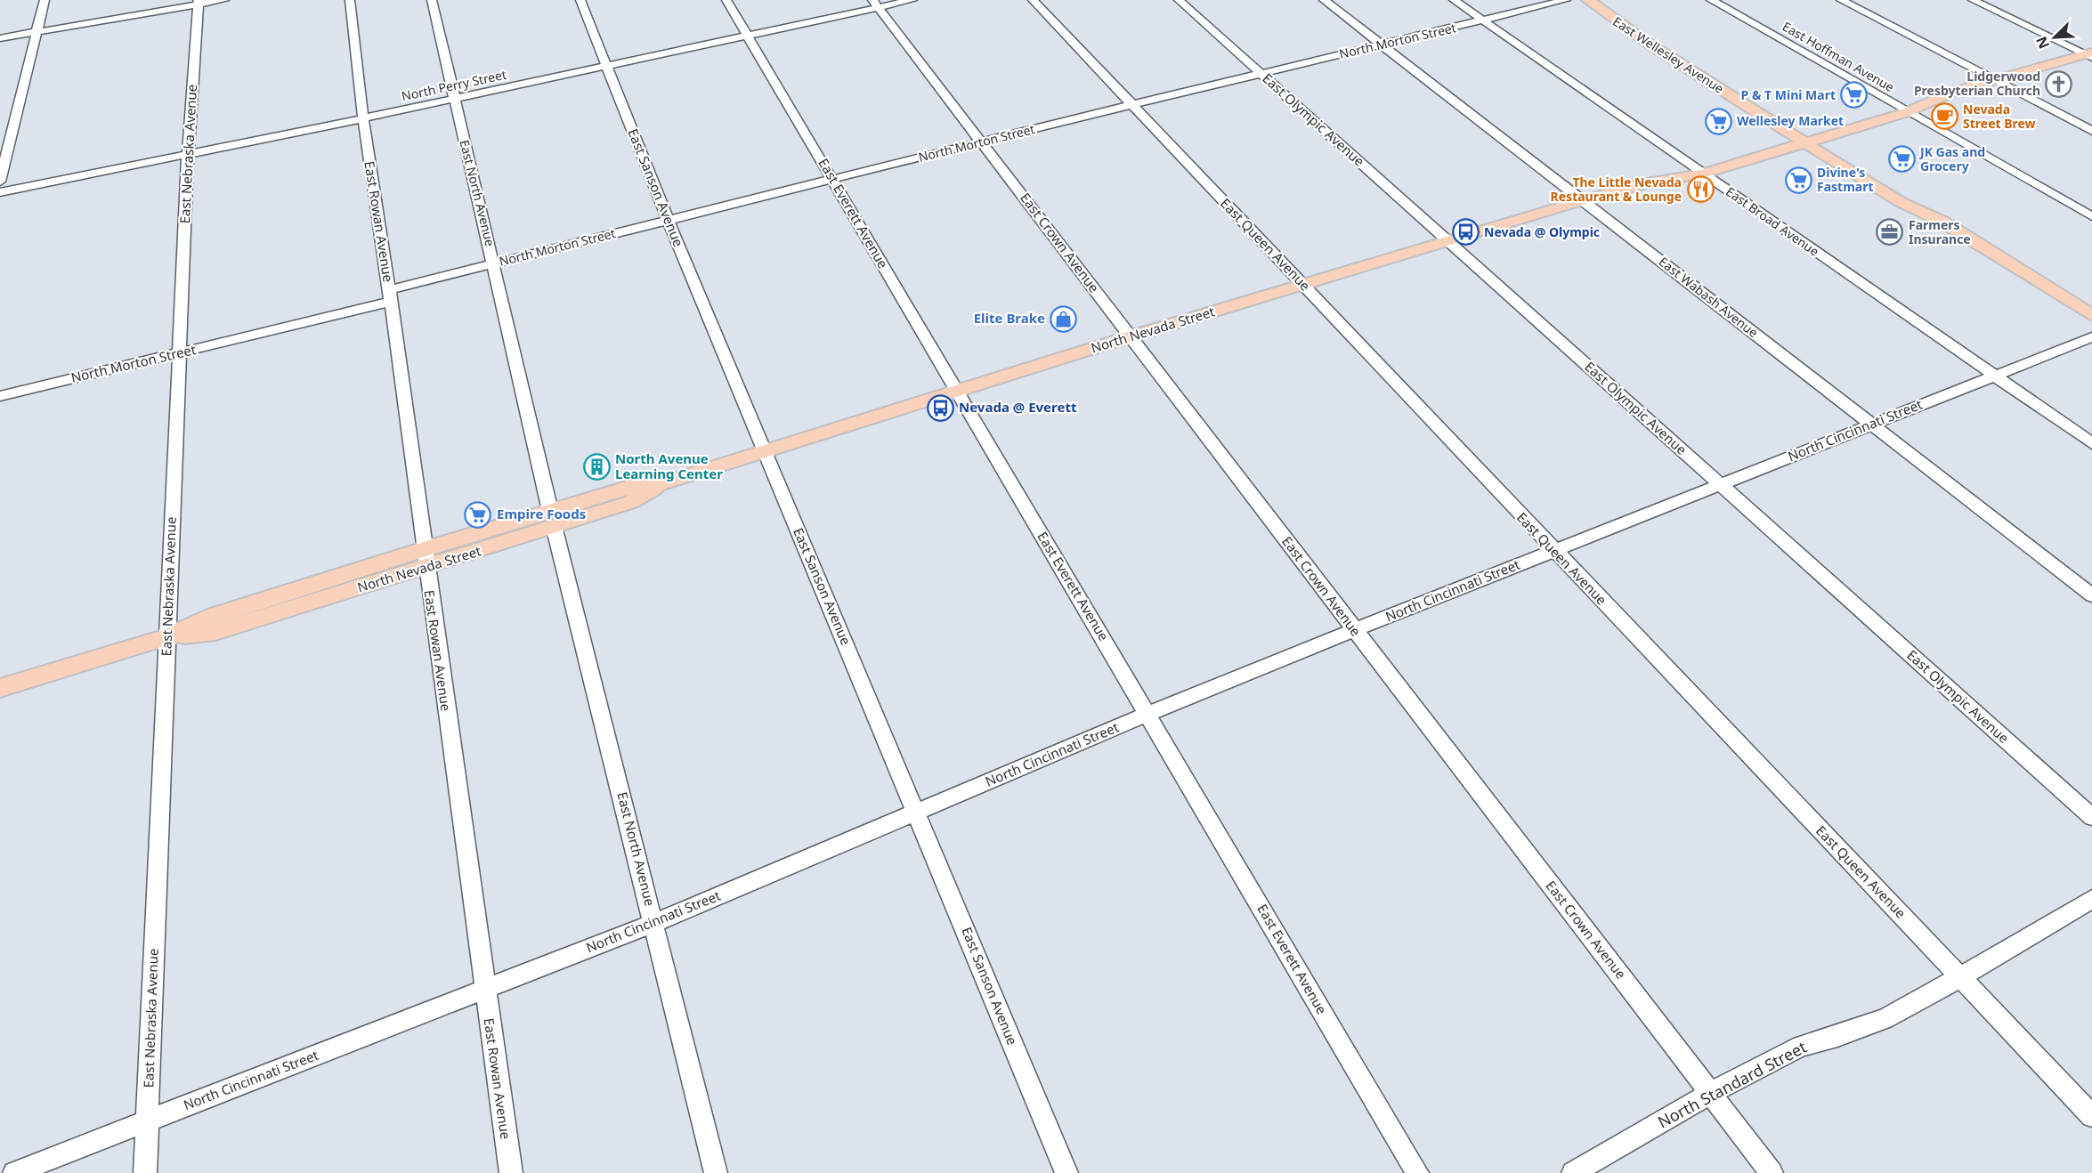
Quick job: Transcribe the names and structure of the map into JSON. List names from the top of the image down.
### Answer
{
  "streets": {
    "main road": ["East Wellesley Avenue", "North Nevada Street"],
    "street": [
      "North Morton Street",
      "East Hoffman Avenue",
      "North Perry Street",
      "East Olympic Avenue",
      "East Nebraska Avenue",
      "East Sanson Avenue",
      "East North Avenue",
      "East Everett Avenue",
      "East Rowan Avenue",
      "East Broad Avenue",
      "East Crown Avenue",
      "East Queen Avenue",
      "East Wabash Avenue",
      "North Cincinnati Street",
      "North Standard Street"
    ]
  },
  "crossings": [
    ["North Morton Street", "East Olympic Avenue"],
    ["North Morton Street", "East Nebraska Avenue"],
    ["North Morton Street", "East Sanson Avenue"],
    ["North Morton Street", "East North Avenue"],
    ["North Morton Street", "East Everett Avenue"],
    ["North Morton Street", "East Rowan Avenue"],
    ["North Morton Street", "East Broad Avenue"],
    ["North Morton Street", "East Crown Avenue"],
    ["North Morton Street", "East Queen Avenue"],
    ["North Morton Street", "East Wabash Avenue"],
    ["East Wellesley Avenue", "North Nevada Street"],
    ["East Hoffman Avenue", "North Nevada Street"],
    ["North Perry Street", "East Nebraska Avenue"],
    ["North Perry Street", "East Sanson Avenue"],
    ["North Perry Street", "East North Avenue"],
    ["North Perry Street", "East Everett Avenue"],
    ["North Perry Street", "East Rowan Avenue"],
    ["North Perry Street", "East Crown Avenue"],
    ["East Olympic Avenue", "North Nevada Street"],
    ["East Olympic Avenue", "North Cincinnati Street"],
    ["East Nebraska Avenue", "North Nevada Street"],
    ["East Nebraska Avenue", "North Cincinnati Street"],
    ["East Sanson Avenue", "North Nevada Street"],
    ["East Sanson Avenue", "North Cincinnati Street"],
    ["East North Avenue", "North Nevada Street"],
    ["East North Avenue", "North Cincinnati Street"],
    ["East Everett Avenue", "North Nevada Street"],
    ["East Everett Avenue", "North Cincinnati Street"],
    ["East Rowan Avenue", "North Nevada Street"],
    ["East Rowan Avenue", "North Cincinnati Street"],
    ["East Broad Avenue", "North Nevada Street"],
    ["East Broad Avenue", "North Cincinnati Street"],
    ["East Crown Avenue", "North Nevada Street"],
    ["East Crown Avenue", "North Cincinnati Street"],
    ["East Crown Avenue", "North Standard Street"],
    ["East Queen Avenue", "North Nevada Street"],
    ["East Queen Avenue", "North Cincinnati Street"],
    ["East Queen Avenue", "North Standard Street"],
    ["East Wabash Avenue", "North Nevada Street"],
    ["East Wabash Avenue", "North Cincinnati Street"]
  ],
  "places": {
    "church": ["Lidgerwood Presbyterian Church"],
    "supermarket": [
      "P & T Mini Mart",
      "Wellesley Market",
      "JK Gas and Grocery",
      "Divine's Fastmart",
      "Empire Foods"
    ],
    "cafe": ["Nevada Street Brew"],
    "restaurant": ["The Little Nevada Restaurant & Lounge"],
    "bus stop": ["Nevada @ Olympic", "Nevada @ Everett"],
    "office": ["Farmers Insurance"],
    "shop": ["Elite Brake"],
    "building": ["North Avenue Learning Center"]
  },
  "north": "bottom left"
}
